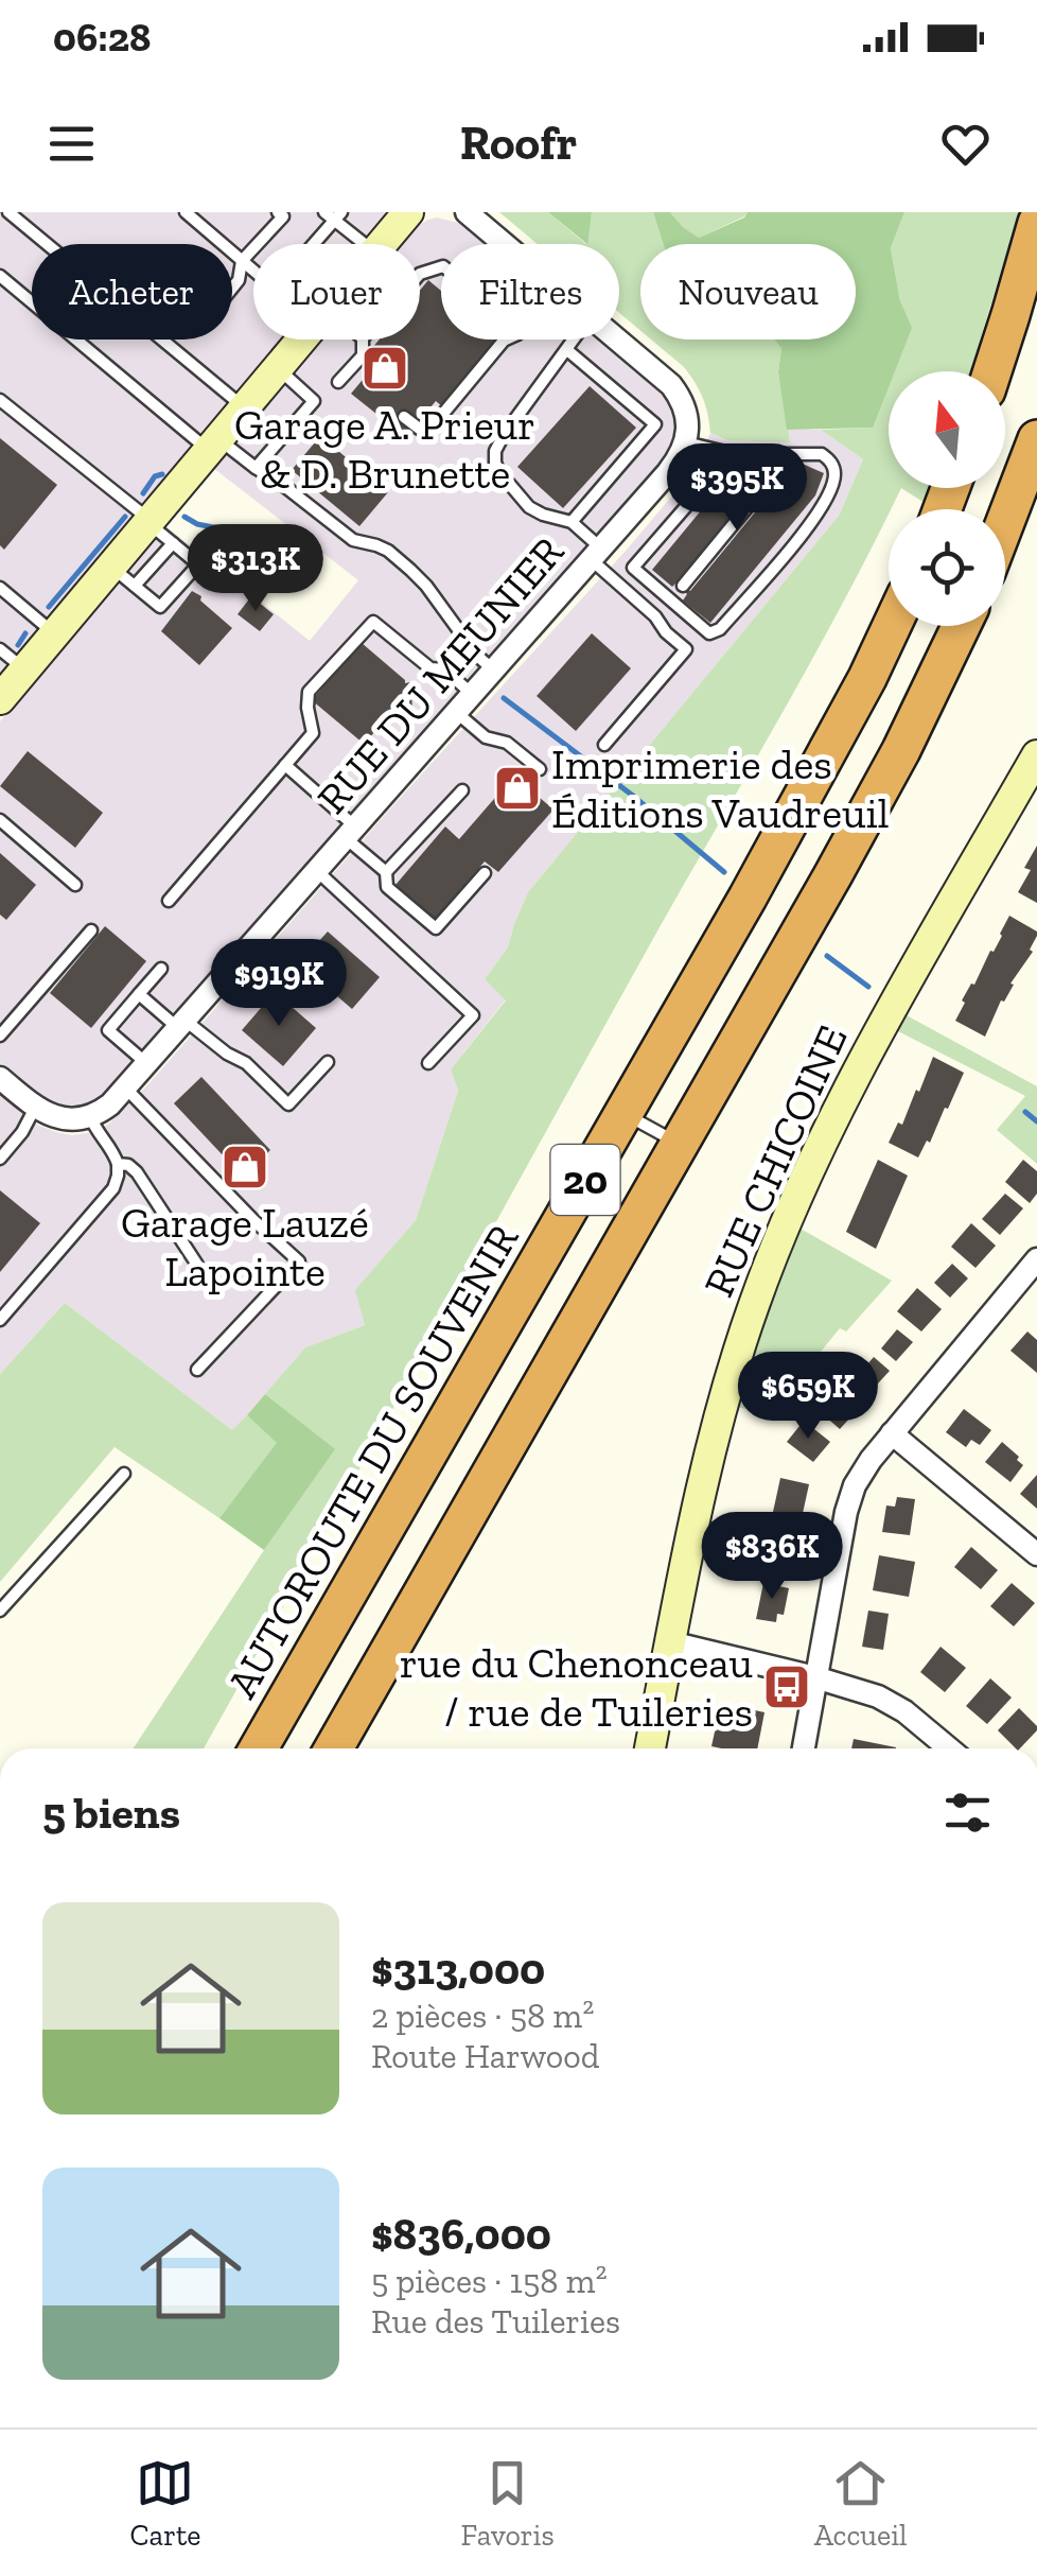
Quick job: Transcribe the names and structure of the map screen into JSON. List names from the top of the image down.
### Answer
{
  "streets": {
    "highway": ["20", "AUTOROUTE DU SOUVENIR"],
    "street": ["RUE DU MEUNIER", "RUE CHICOINE"]
  },
  "places": {
    "shop": ["Garage A. Prieur & D. Brunette", "Imprimerie des Éditions Vaudreuil", "Garage Lauzé Lapointe"],
    "bus stop": ["rue du Chenonceau / rue de Tuileries"]
  },
  "north": "top",
  "page": {
    "status": "06:28",
    "header": "Roofr",
    "chip": [
      "Acheter",
      "Louer",
      "Filtres",
      "Nouveau"
    ],
    "price": [
      "$395K",
      "$313K",
      "$919K",
      "$659K",
      "$836K"
    ],
    "heading": "5 biens",
    "list": [
      {
        "name": "$313,000",
        "note": "2 pièces · 58 m² · Route Harwood"
      },
      {
        "name": "$836,000",
        "note": "5 pièces · 158 m² · Rue des Tuileries"
      }
    ],
    "tabs": ["Carte", "Favoris", "Accueil"]
  }
}
